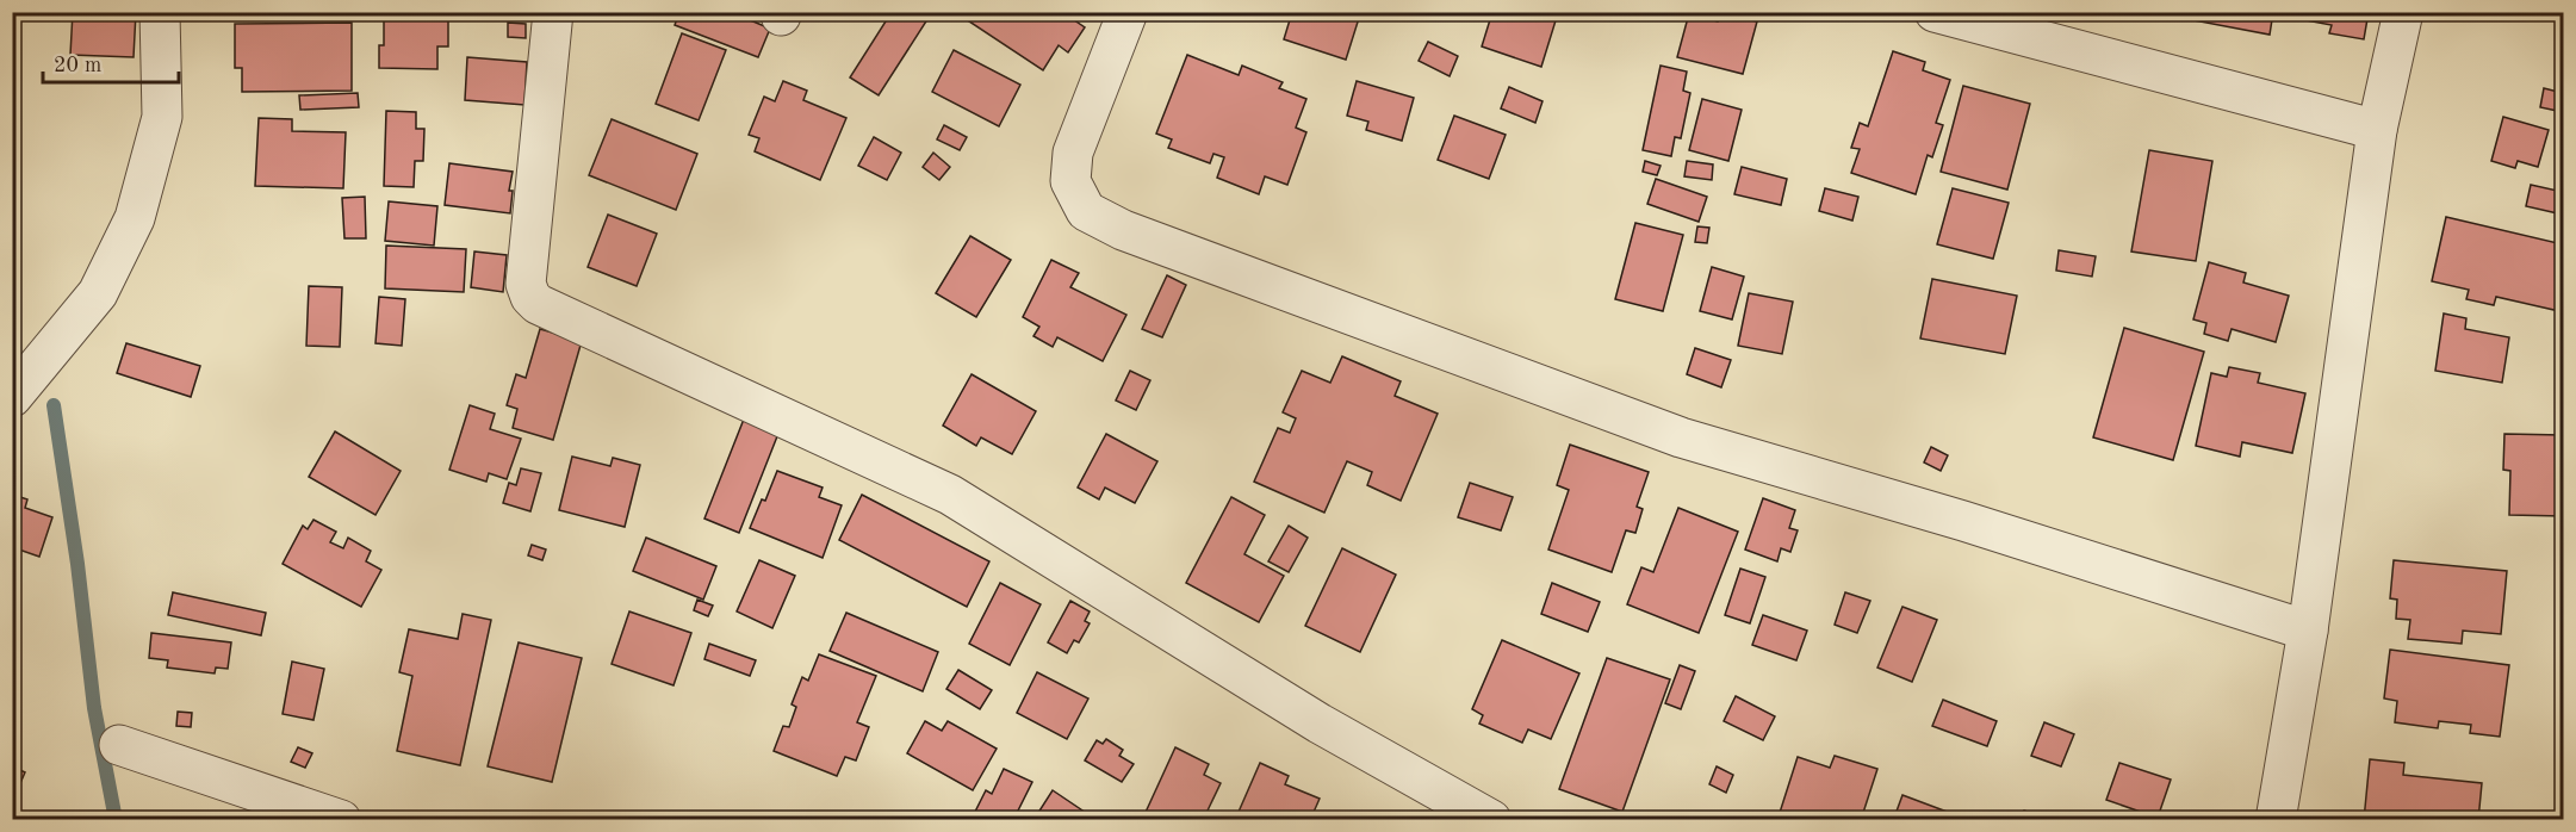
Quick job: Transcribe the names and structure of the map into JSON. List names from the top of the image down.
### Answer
{
  "scale_bar": "20 m"
}
